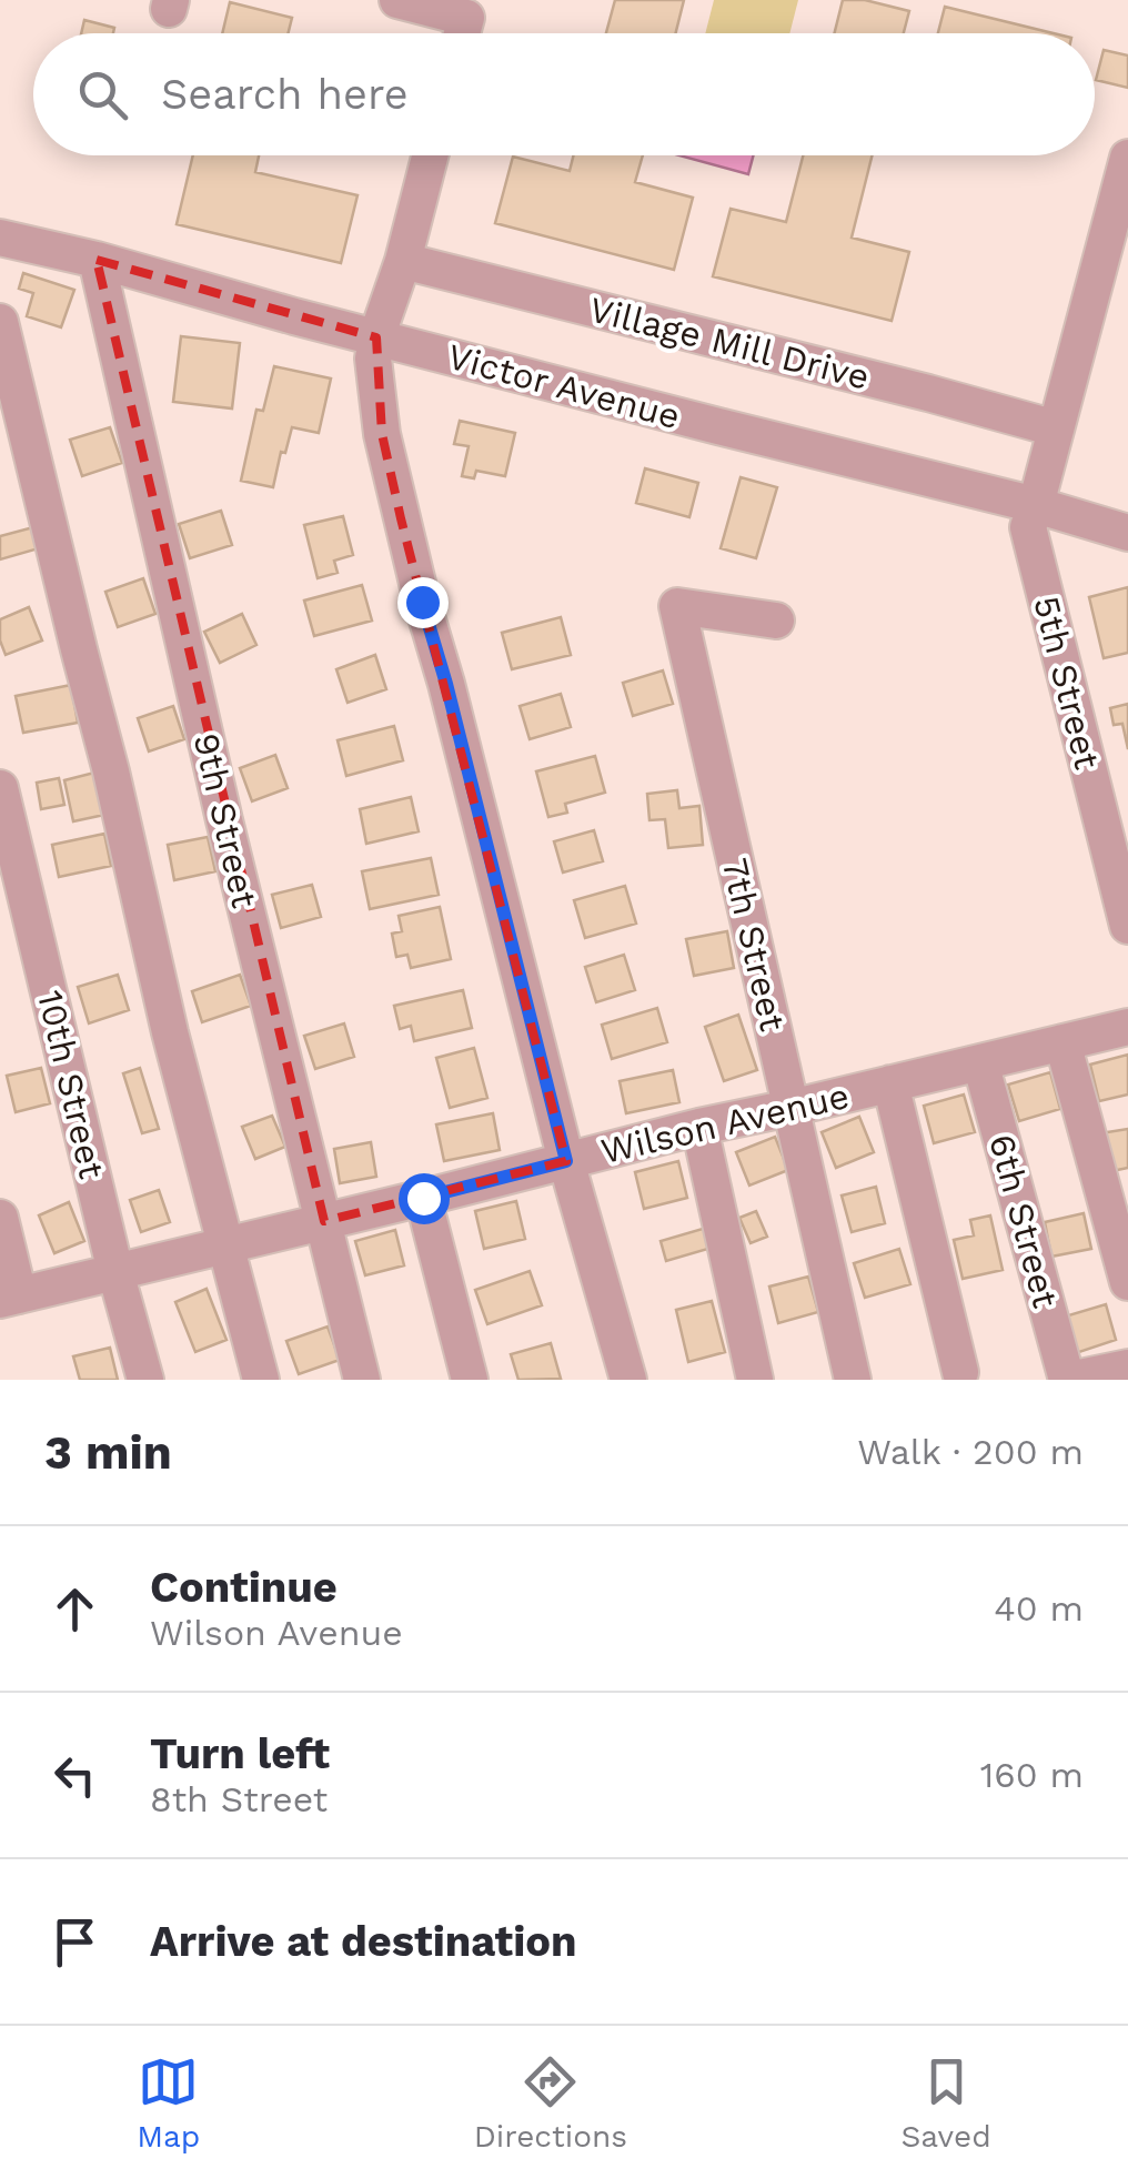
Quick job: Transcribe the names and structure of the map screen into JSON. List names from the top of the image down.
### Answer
{
  "streets": {
    "street": [
      "Village Mill Drive",
      "Victor Avenue",
      "5th Street",
      "9th Street",
      "7th Street",
      "10th Street",
      "Wilson Avenue",
      "6th Street"
    ]
  },
  "crossings": [
    ["Village Mill Drive", "5th Street"],
    ["Victor Avenue", "5th Street"],
    ["Victor Avenue", "9th Street"],
    ["9th Street", "Wilson Avenue"],
    ["7th Street", "Wilson Avenue"],
    ["10th Street", "Wilson Avenue"],
    ["Wilson Avenue", "6th Street"]
  ],
  "page": {
    "search": "Search here",
    "heading": ["3 min", "Walk · 200 m"],
    "list": [
      ["Continue", "Wilson Avenue", "40 m"],
      ["Turn left", "8th Street", "160 m"],
      "Arrive at destination"
    ],
    "nav": ["Map", "Directions", "Saved"]
  }
}
